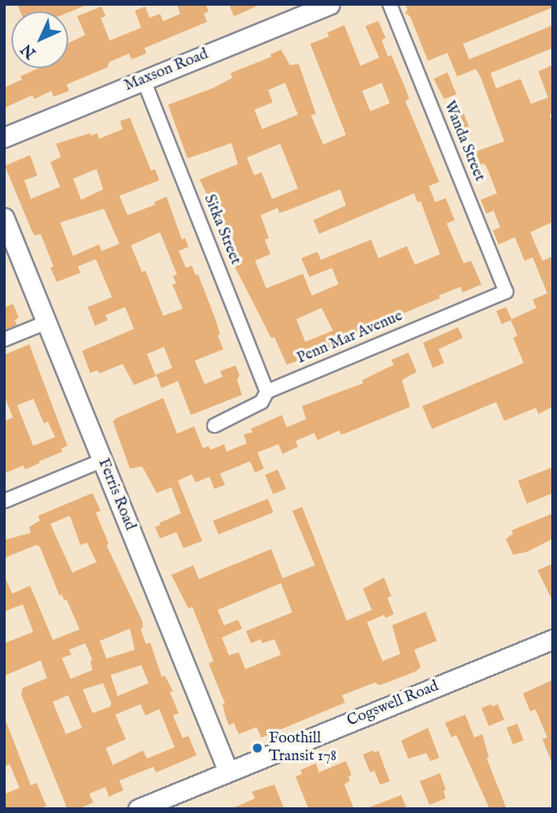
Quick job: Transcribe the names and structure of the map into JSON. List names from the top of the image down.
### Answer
{
  "streets": {
    "street": [
      "Maxson Road",
      "Wanda Street",
      "Sitka Street",
      "Penn Mar Avenue",
      "Ferris Road",
      "Cogswell Road"
    ]
  },
  "crossings": [
    ["Maxson Road", "Sitka Street"],
    ["Wanda Street", "Penn Mar Avenue"],
    ["Sitka Street", "Penn Mar Avenue"],
    ["Ferris Road", "Cogswell Road"]
  ],
  "places": ["Foothill Transit 178"],
  "north": "bottom left"
}
